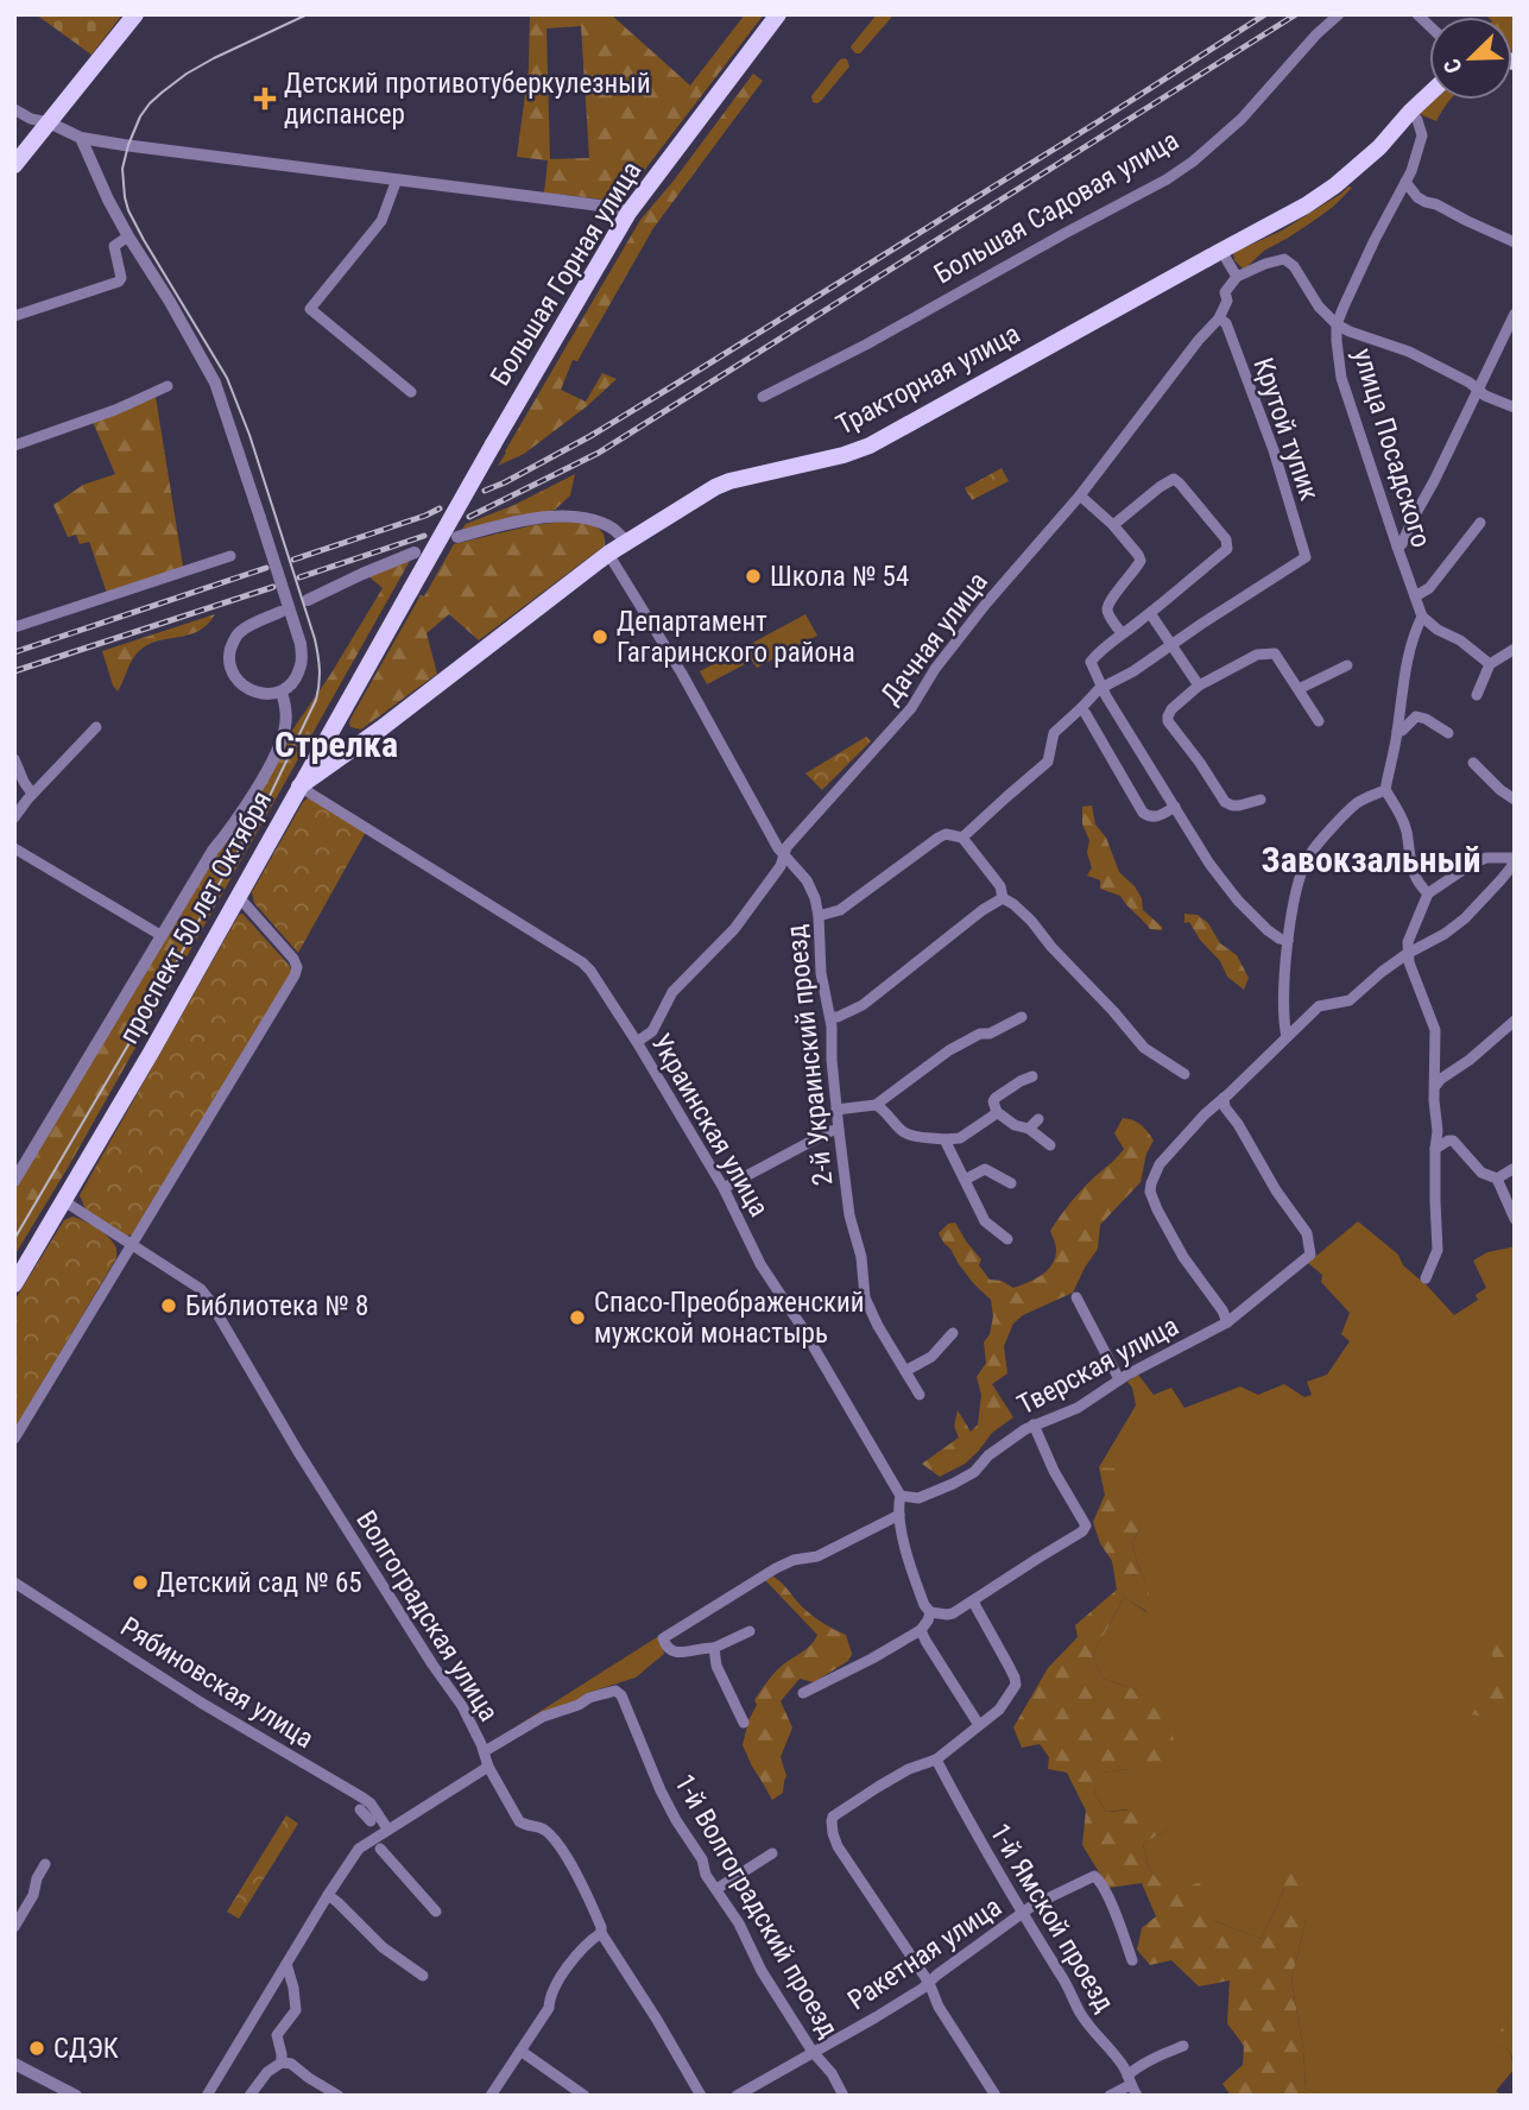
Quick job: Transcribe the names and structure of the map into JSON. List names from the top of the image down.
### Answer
{
  "streets": {
    "main road": ["Большая Горная улица", "Тракторная улица", "проспект 50 лет Октября"],
    "street": [
      "Большая Садовая улица",
      "Крутой тупик",
      "улица Посадского",
      "Дачная улица",
      "2-й Украинский проезд",
      "Украинская улица",
      "Тверская улица",
      "Волгоградская улица",
      "Рябиновская улица",
      "1-й Волгоградский проезд",
      "1-й Ямской проезд",
      "Ракетная улица"
    ]
  },
  "crossings": [
    ["Большая Горная улица", "проспект 50 лет Октября"],
    ["Тракторная улица", "улица Посадского"],
    ["Тракторная улица", "проспект 50 лет Октября"],
    ["Тракторная улица", "2-й Украинский проезд"],
    ["Тракторная улица", "Украинская улица"],
    ["Крутой тупик", "Дачная улица"],
    ["Дачная улица", "2-й Украинский проезд"],
    ["Дачная улица", "Украинская улица"],
    ["проспект 50 лет Октября", "Украинская улица"],
    ["проспект 50 лет Октября", "Волгоградская улица"],
    ["Украинская улица", "Тверская улица"],
    ["Волгоградская улица", "1-й Волгоградский проезд"],
    ["1-й Волгоградский проезд", "Ракетная улица"],
    ["1-й Ямской проезд", "Ракетная улица"]
  ],
  "districts": ["Стрелка", "Завокзальный"],
  "places": {
    "health": ["Детский противотуберкулезный диспансер"],
    "other": [
      "Школа № 54",
      "Департамент Гагаринского района",
      "Библиотека № 8",
      "Спасо-Преображенский мужской монастырь",
      "Детский сад № 65",
      "СДЭК"
    ]
  },
  "north": "bottom left"
}
